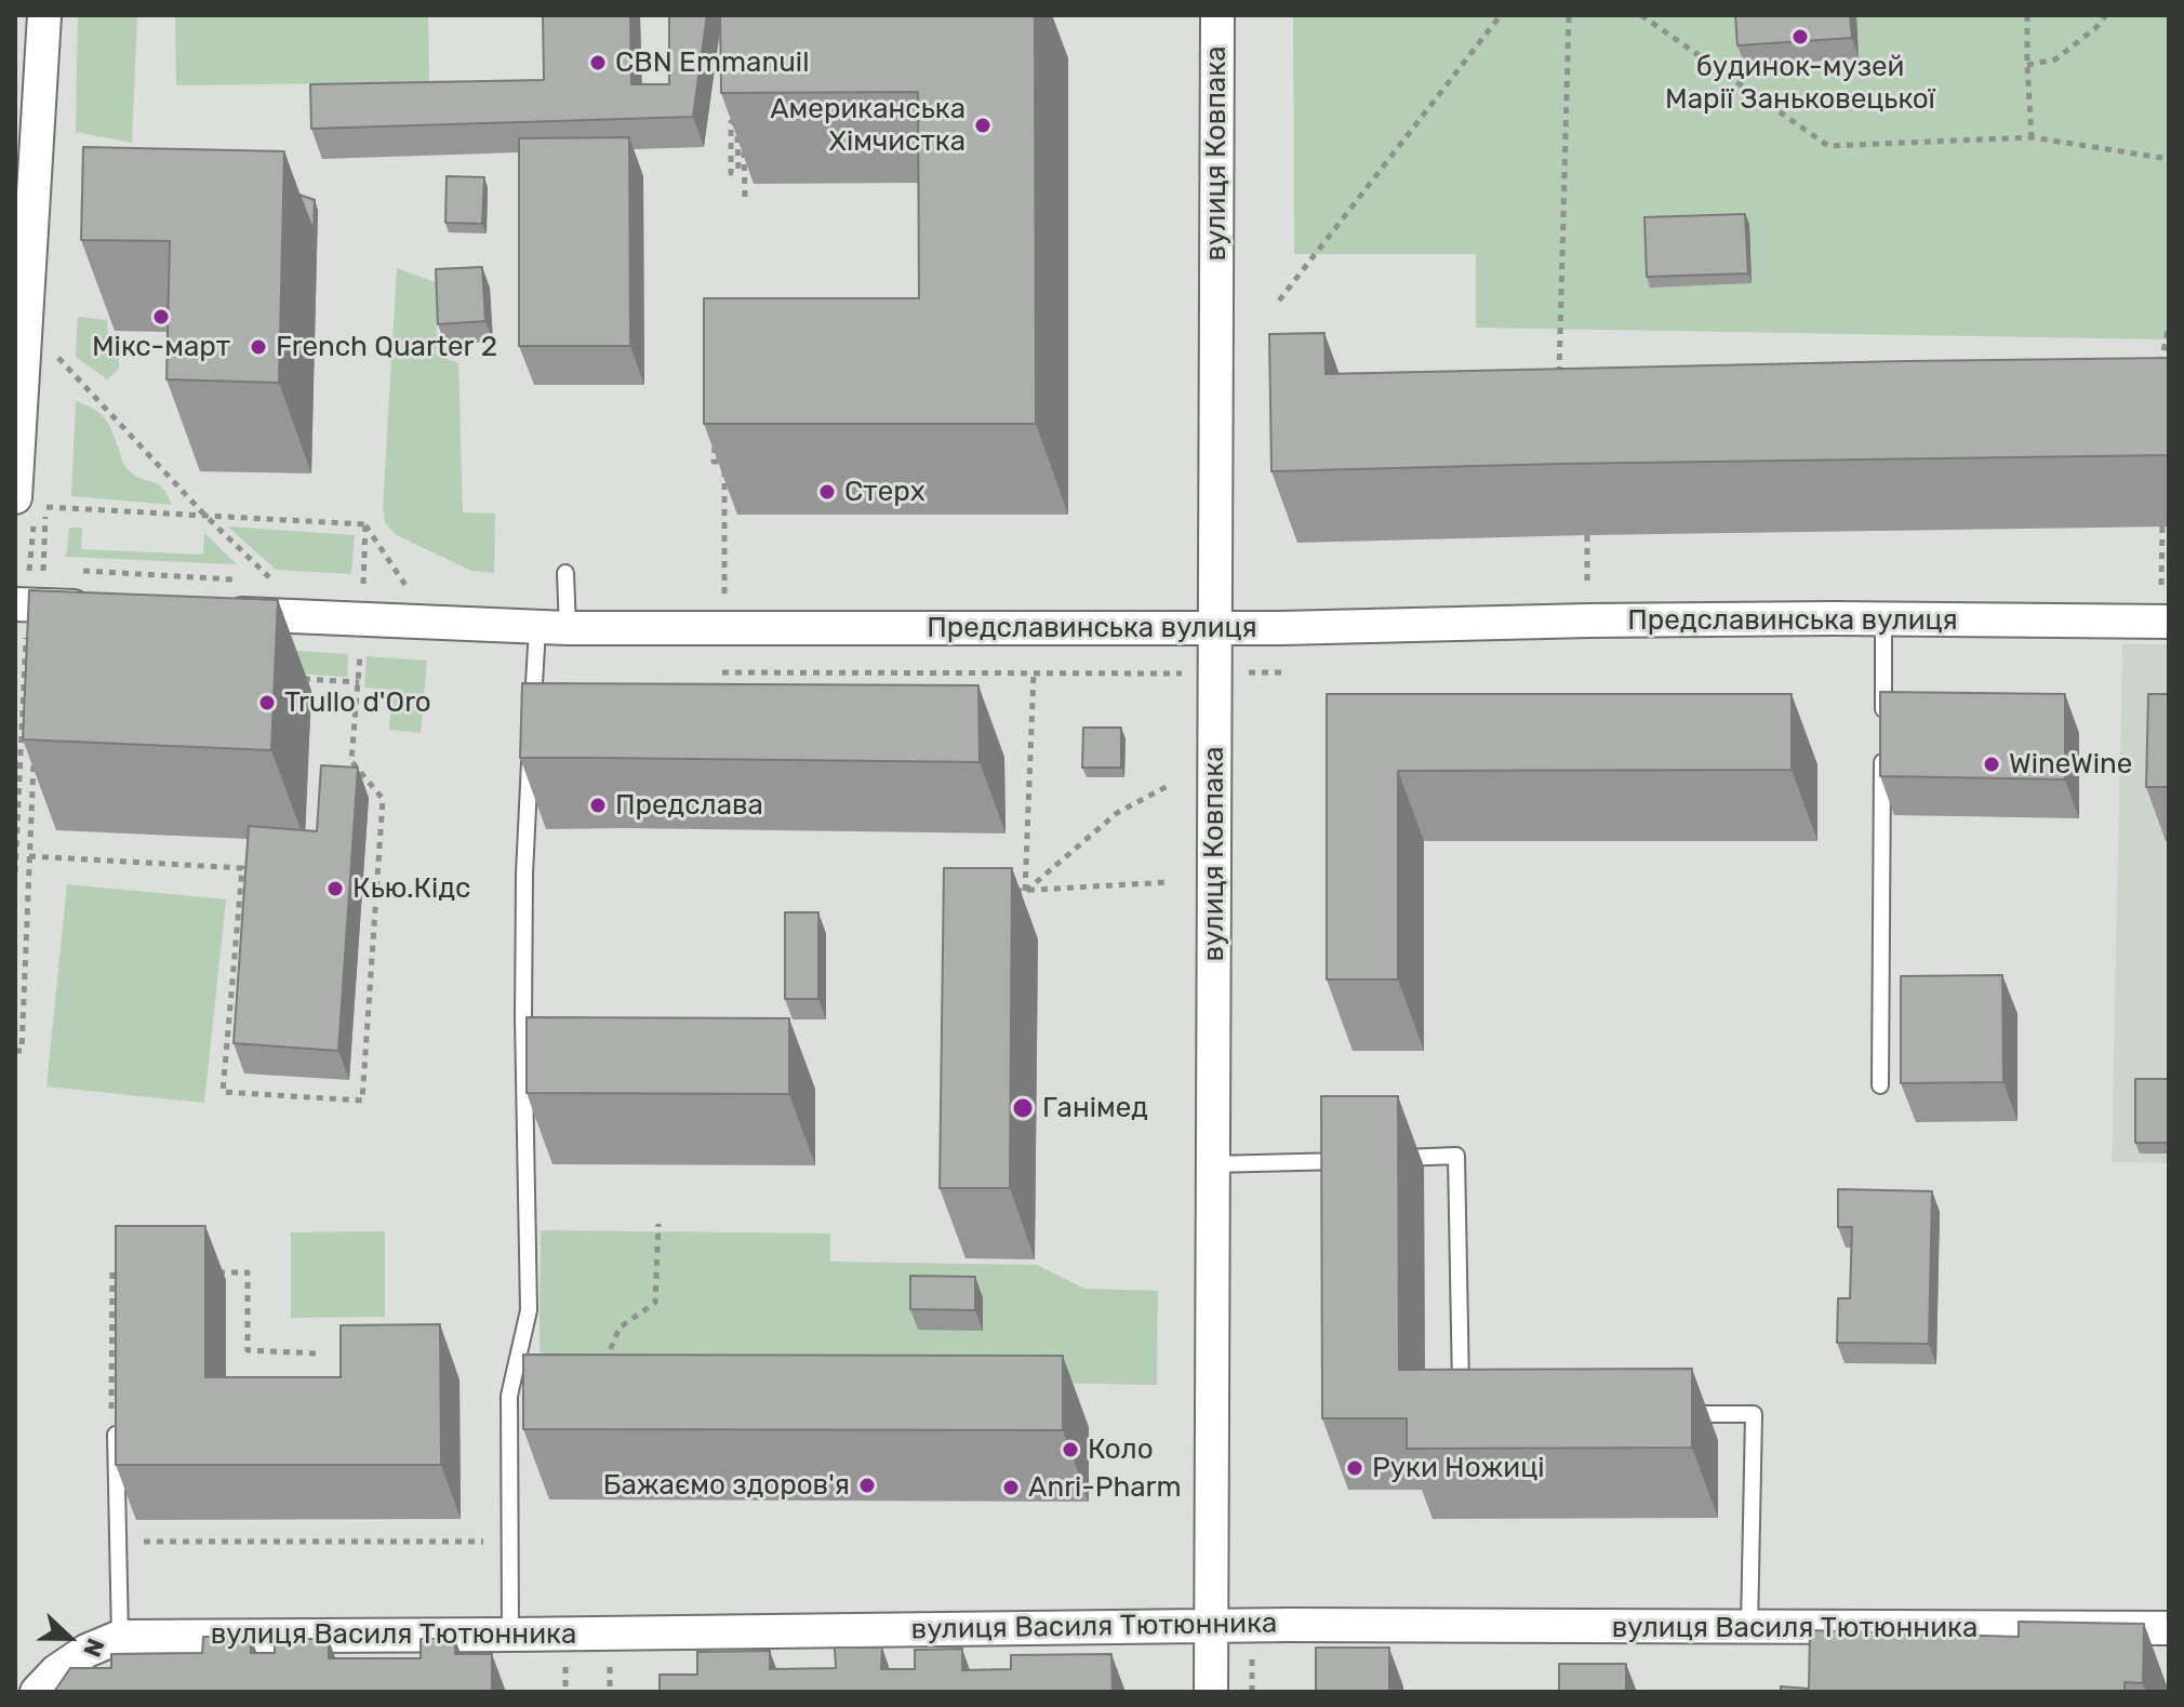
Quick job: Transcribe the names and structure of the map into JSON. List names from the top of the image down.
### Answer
{
  "streets": {
    "street": ["вулиця Ковпака", "Предславинська вулиця", "вулиця Василя Тютюнника"]
  },
  "crossings": [
    ["вулиця Ковпака", "Предславинська вулиця"],
    ["вулиця Ковпака", "вулиця Василя Тютюнника"]
  ],
  "places": [
    "будинок-музей Марії Заньковецької",
    "CBN Emmanuil",
    "Американська Хiмчистка",
    "Мікс-март",
    "French Quarter 2",
    "Стерх",
    "Trullo d'Oro",
    "WineWine",
    "Предслава",
    "Кью.Кідс",
    "Ганімед",
    "Коло",
    "Руки Ножиці",
    "Бажаємо здоров'я",
    "Anri-Pharm"
  ],
  "north": "right"
}
